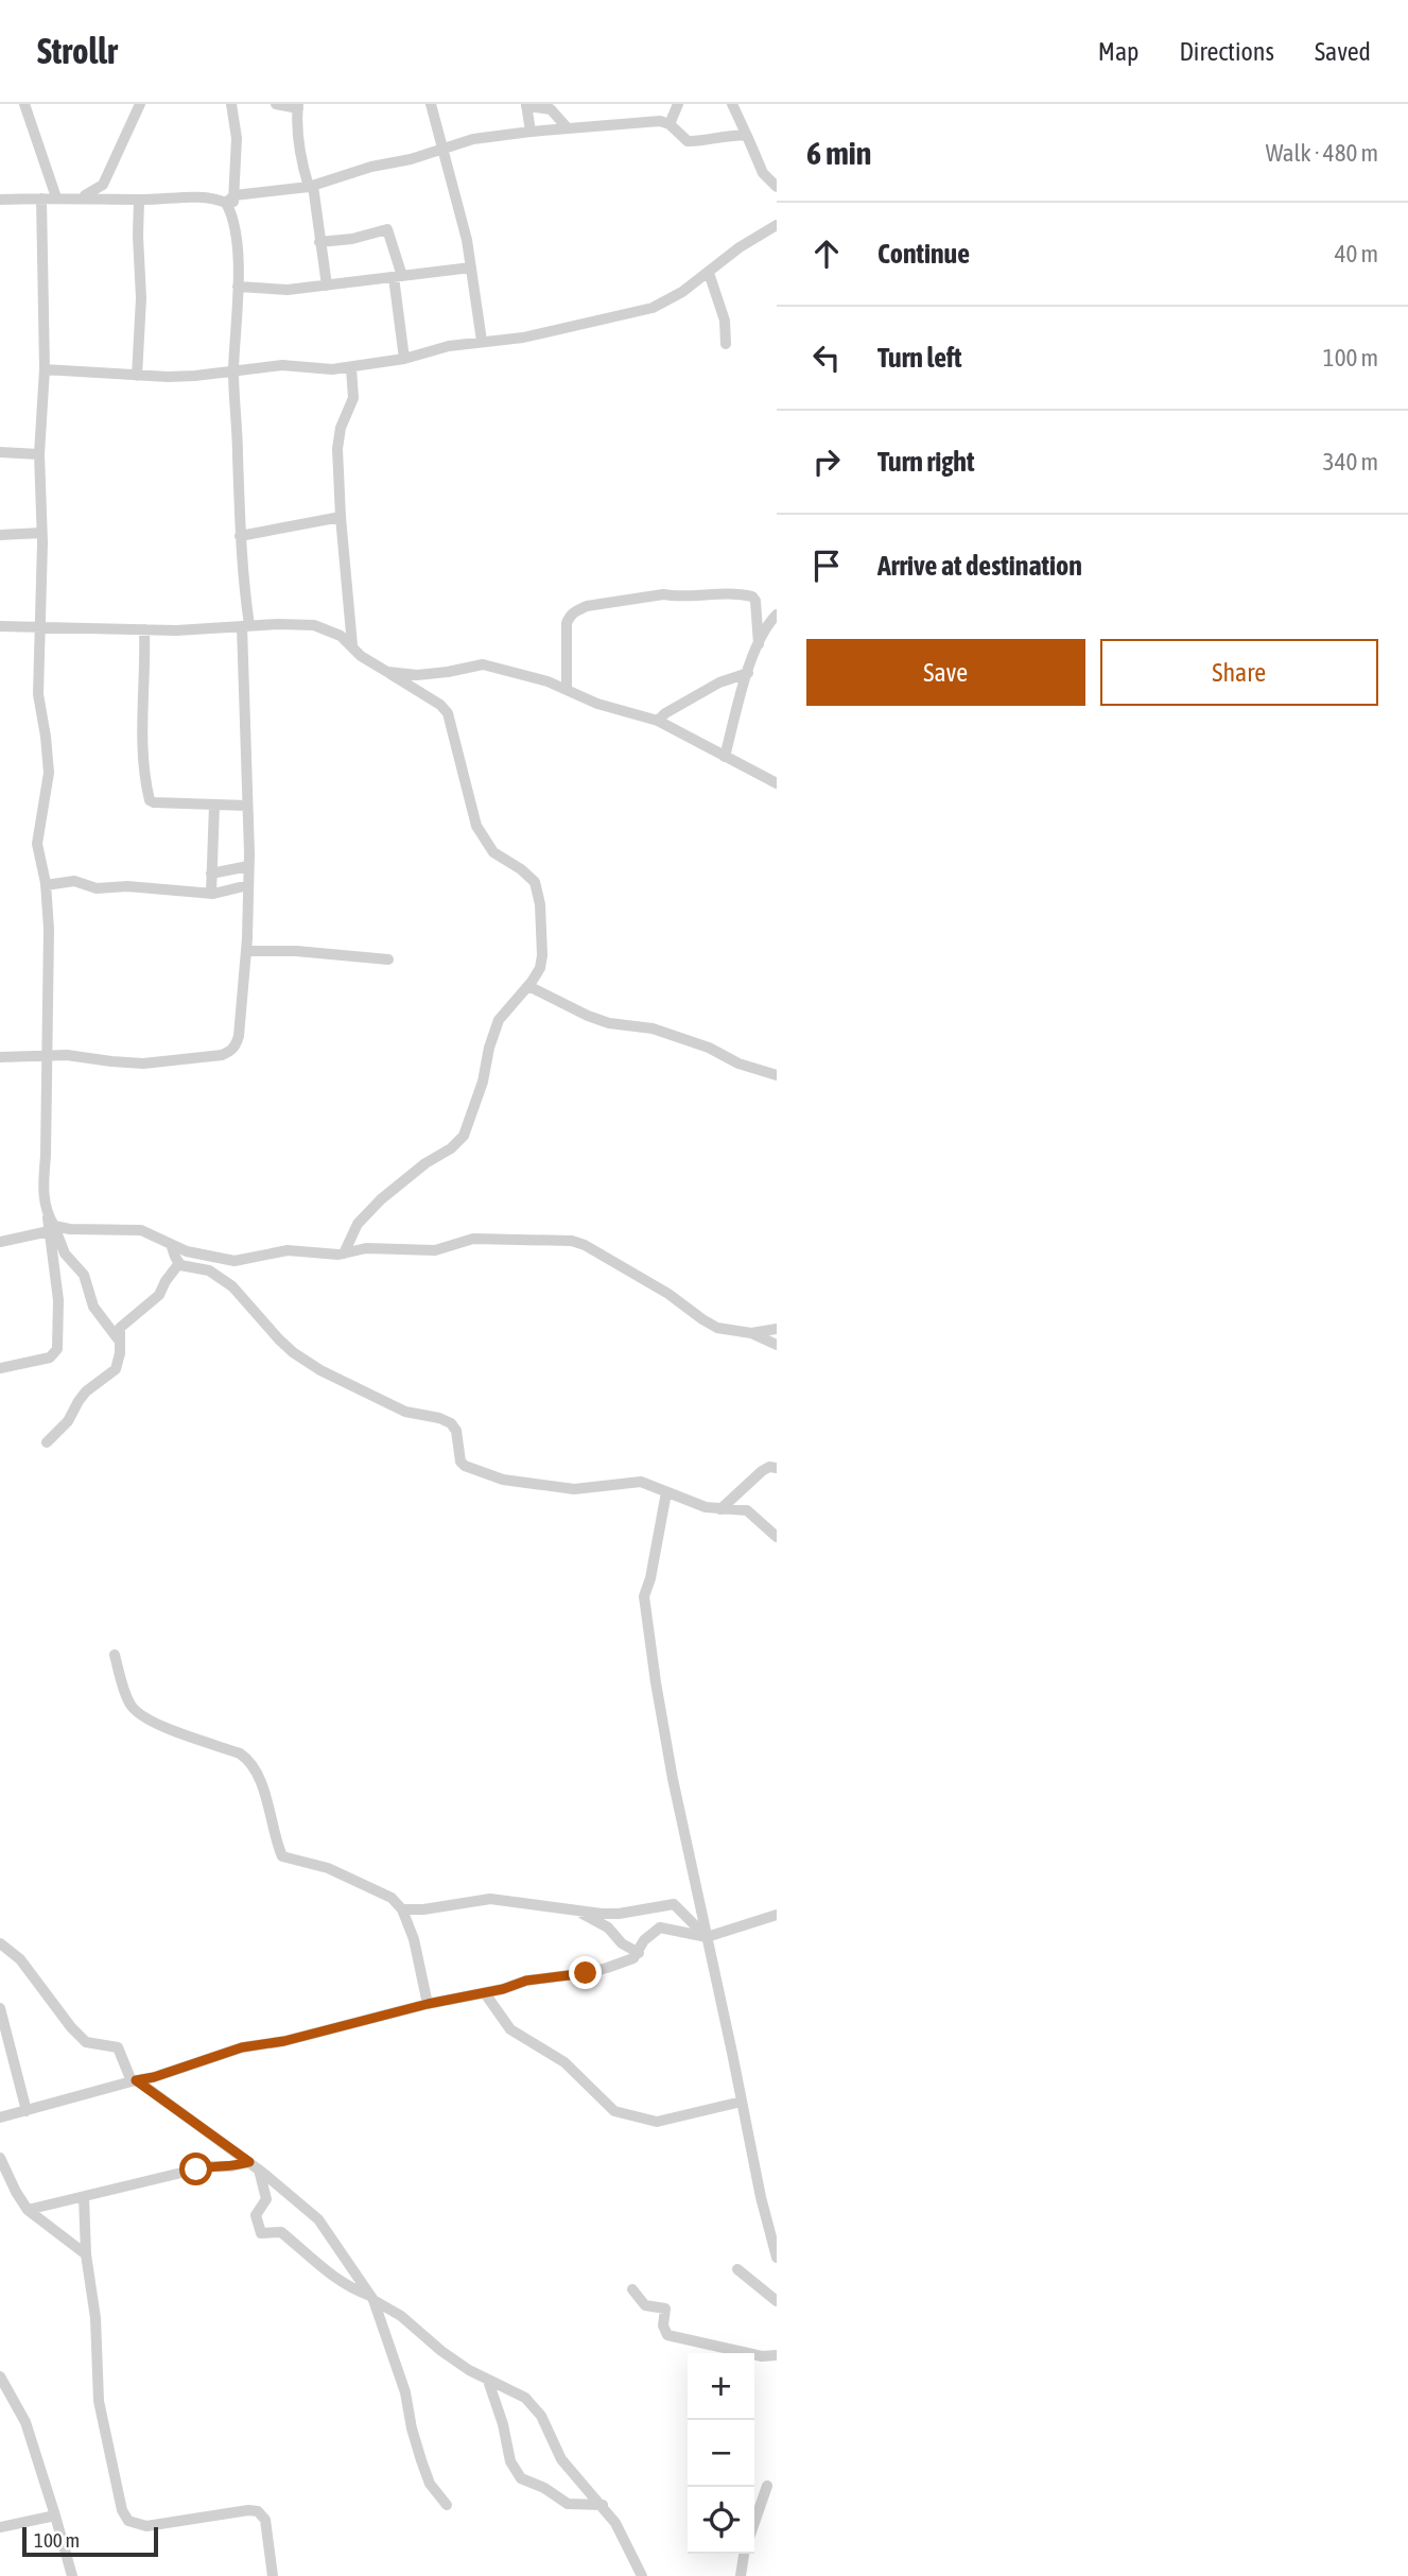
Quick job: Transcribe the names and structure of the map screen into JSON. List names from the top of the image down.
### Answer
{
  "scale_bar": "100 m",
  "page": {
    "header": "Strollr",
    "nav": ["Map", "Directions", "Saved"],
    "heading": ["6 min", "Walk · 480 m"],
    "list": [
      ["Continue", "40 m"],
      ["Turn left", "100 m"],
      ["Turn right", "340 m"],
      "Arrive at destination"
    ],
    "buttons": ["Save", "Share"],
    "map_buttons": ["+", "−"],
    "scale": "100 m"
  }
}
